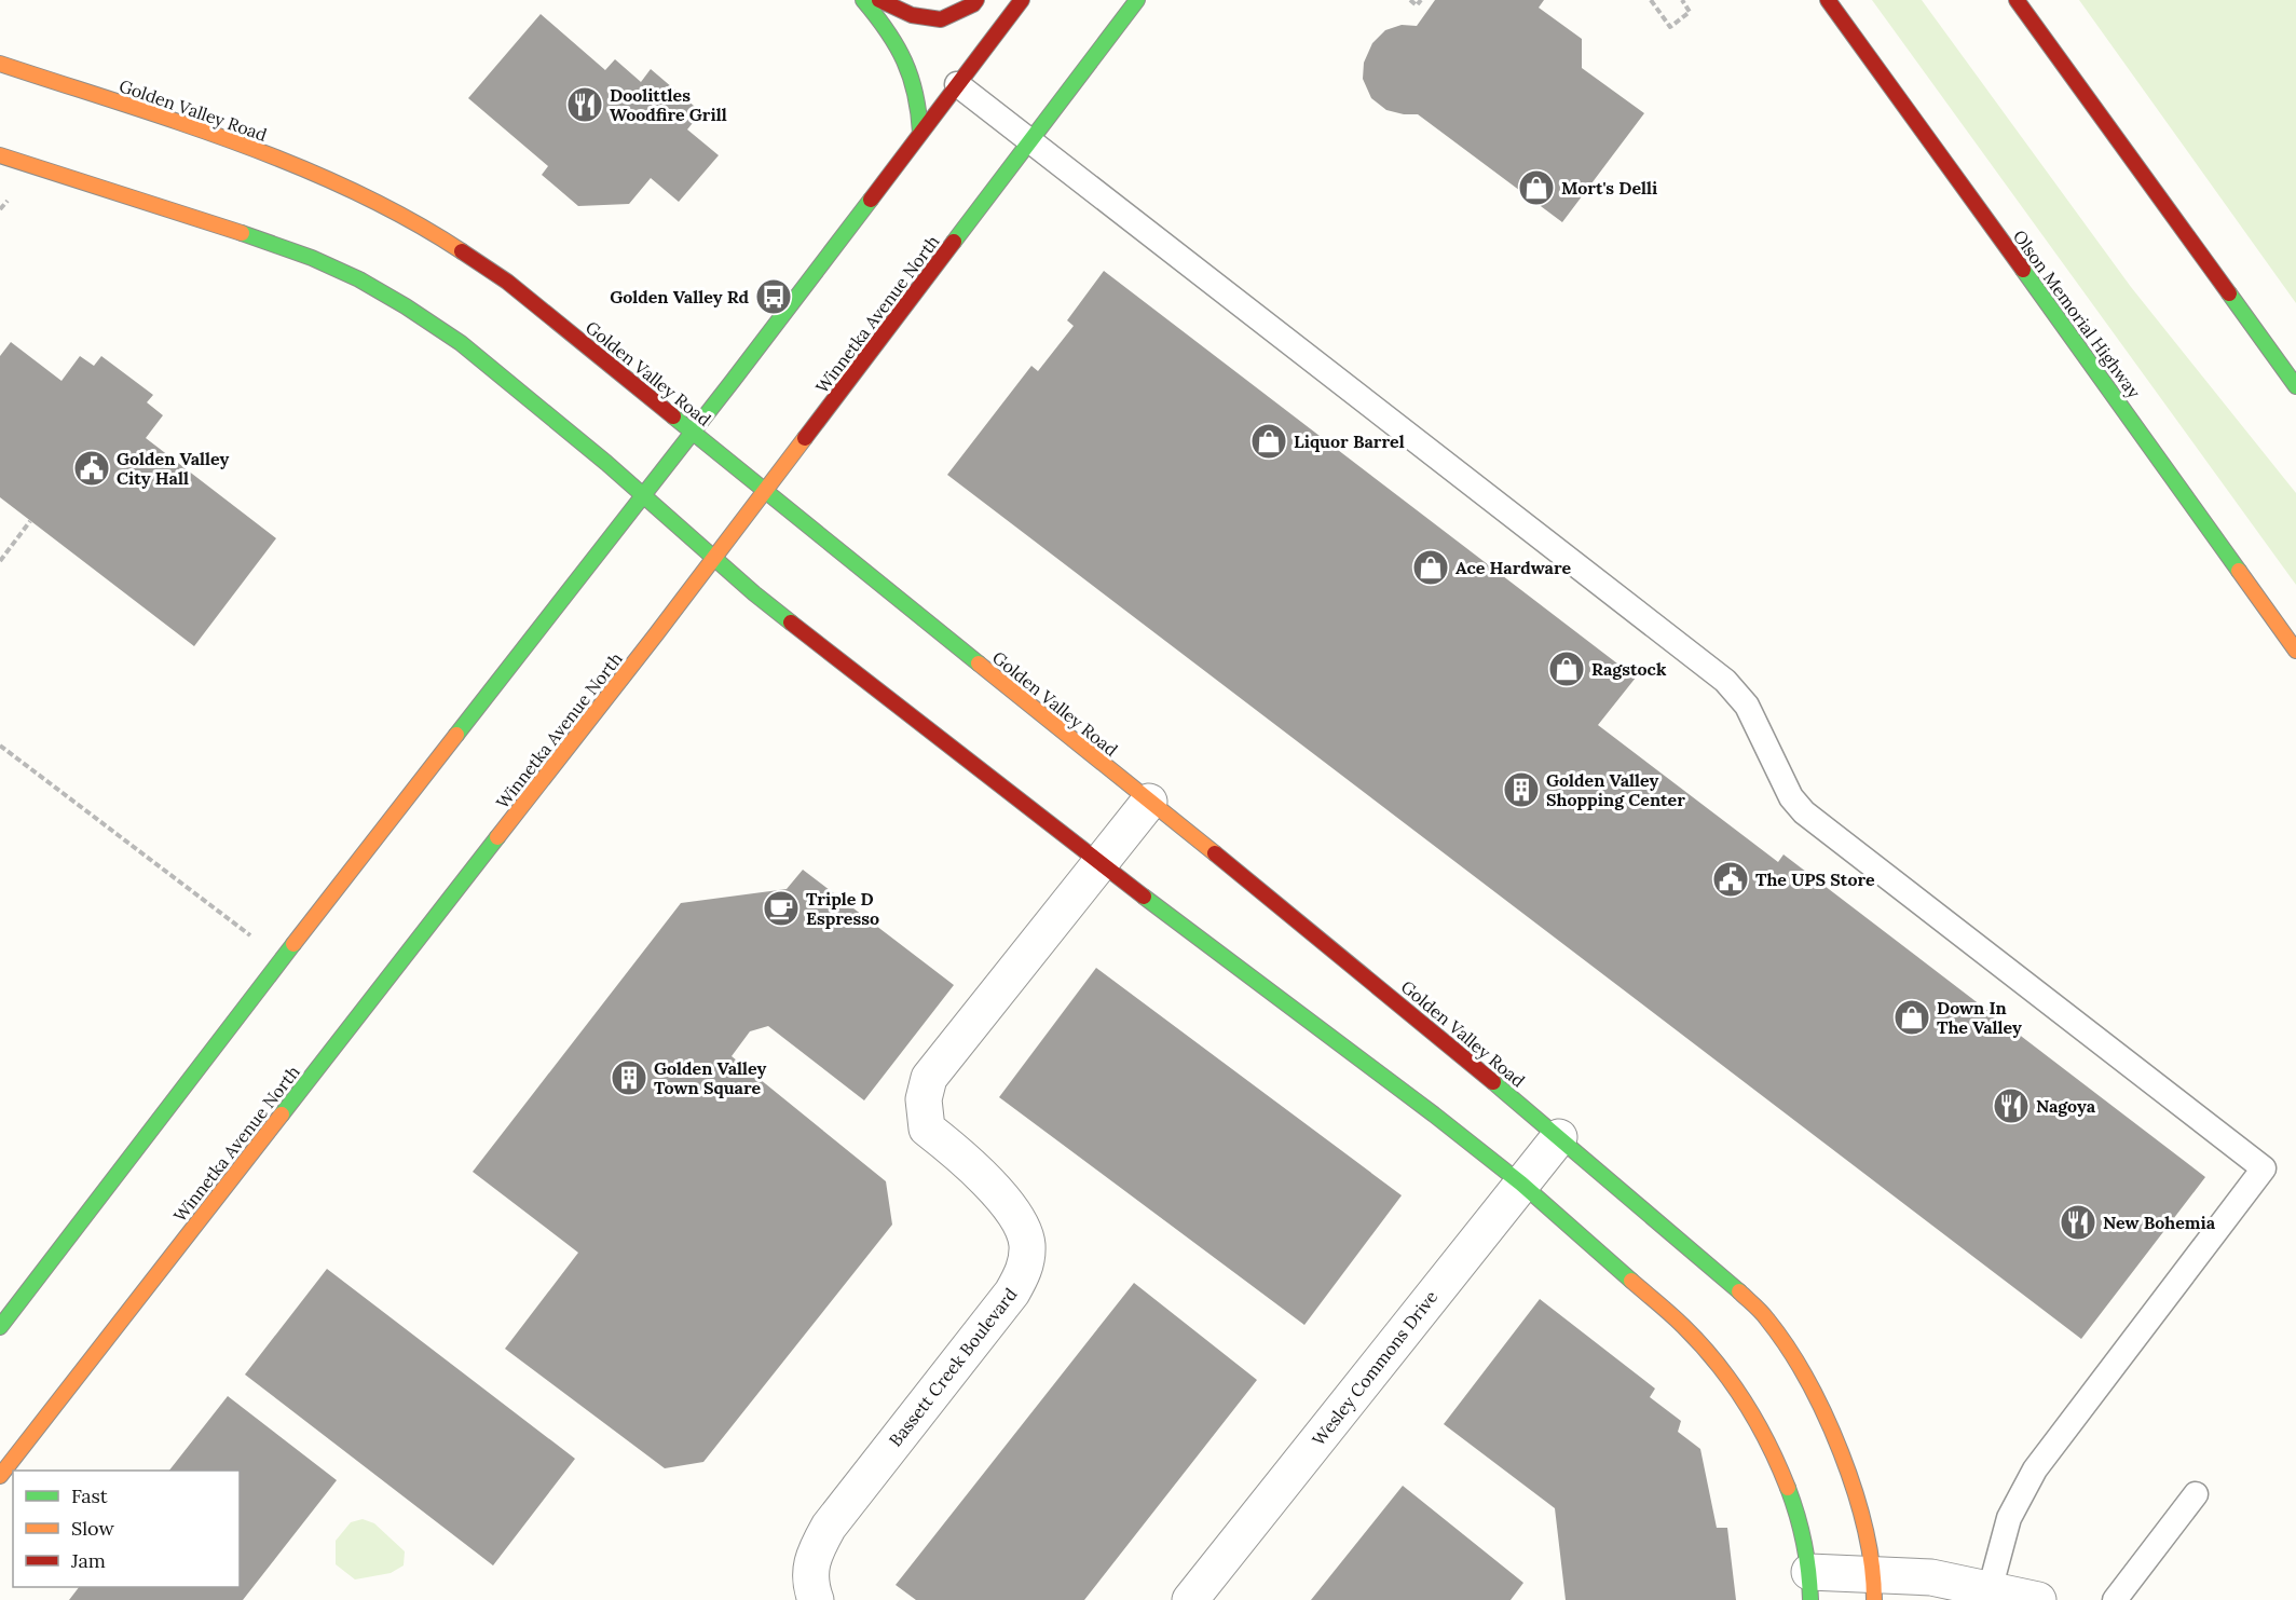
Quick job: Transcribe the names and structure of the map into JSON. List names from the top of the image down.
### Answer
{
  "streets": {
    "main road": ["Golden Valley Road", "Winnetka Avenue North", "Olson Memorial Highway"],
    "street": ["Bassett Creek Boulevard", "Wesley Commons Drive"]
  },
  "crossings": [
    ["Golden Valley Road", "Winnetka Avenue North"],
    ["Golden Valley Road", "Bassett Creek Boulevard"],
    ["Golden Valley Road", "Wesley Commons Drive"]
  ],
  "places": {
    "restaurant": ["Doolittles Woodfire Grill", "Nagoya", "New Bohemia"],
    "shop": [
      "Mort's Delli",
      "Liquor Barrel",
      "Ace Hardware",
      "Ragstock",
      "Down In The Valley"
    ],
    "bus stop": ["Golden Valley Rd"],
    "public building": ["Golden Valley City Hall", "The UPS Store"],
    "building": ["Golden Valley Shopping Center", "Golden Valley Town Square"],
    "cafe": ["Triple D Espresso"]
  },
  "legend": ["Fast", "Slow", "Jam"]
}
